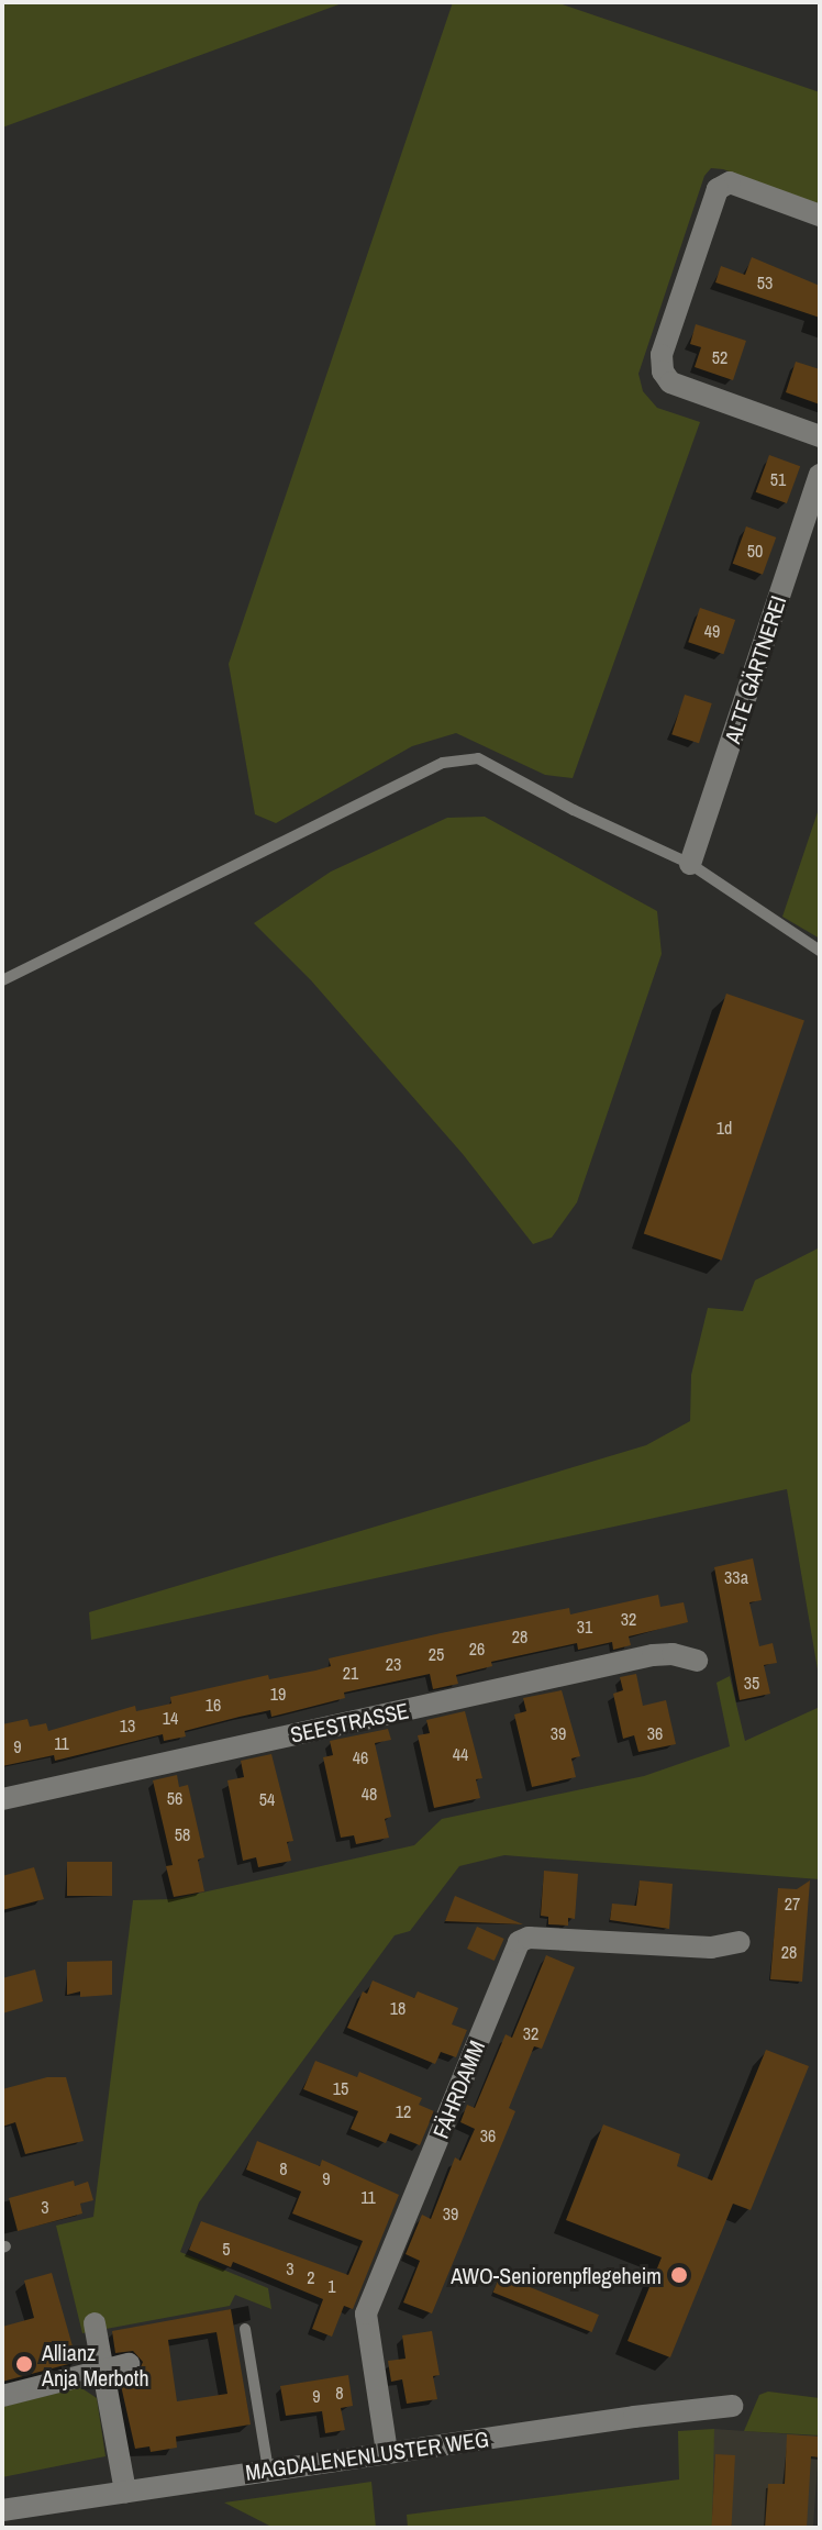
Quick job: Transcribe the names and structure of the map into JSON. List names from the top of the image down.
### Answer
{
  "streets": {
    "street": [
      "ALTE GÄRTNEREI",
      "SEESTRASSE",
      "FÄHRDAMM",
      "MAGDALENENLUSTER WEG"
    ]
  },
  "crossings": [
    ["FÄHRDAMM", "MAGDALENENLUSTER WEG"]
  ],
  "places": ["AWO-Seniorenpflegeheim", "Allianz Anja Merboth"],
  "house_numbers": [
    "53",
    "52",
    "51",
    "50",
    "49",
    "1d",
    "33a",
    "32",
    "31",
    "28",
    "26",
    "25",
    "23",
    "21",
    "35",
    "19",
    "16",
    "14",
    "13",
    "39",
    "36",
    "11",
    "9",
    "44",
    "46",
    "48",
    "56",
    "54",
    "58",
    "27",
    "28",
    "18",
    "32",
    "15",
    "12",
    "36",
    "8",
    "9",
    "11",
    "3",
    "39",
    "5",
    "3",
    "2",
    "1",
    "8",
    "9"
  ]
}
